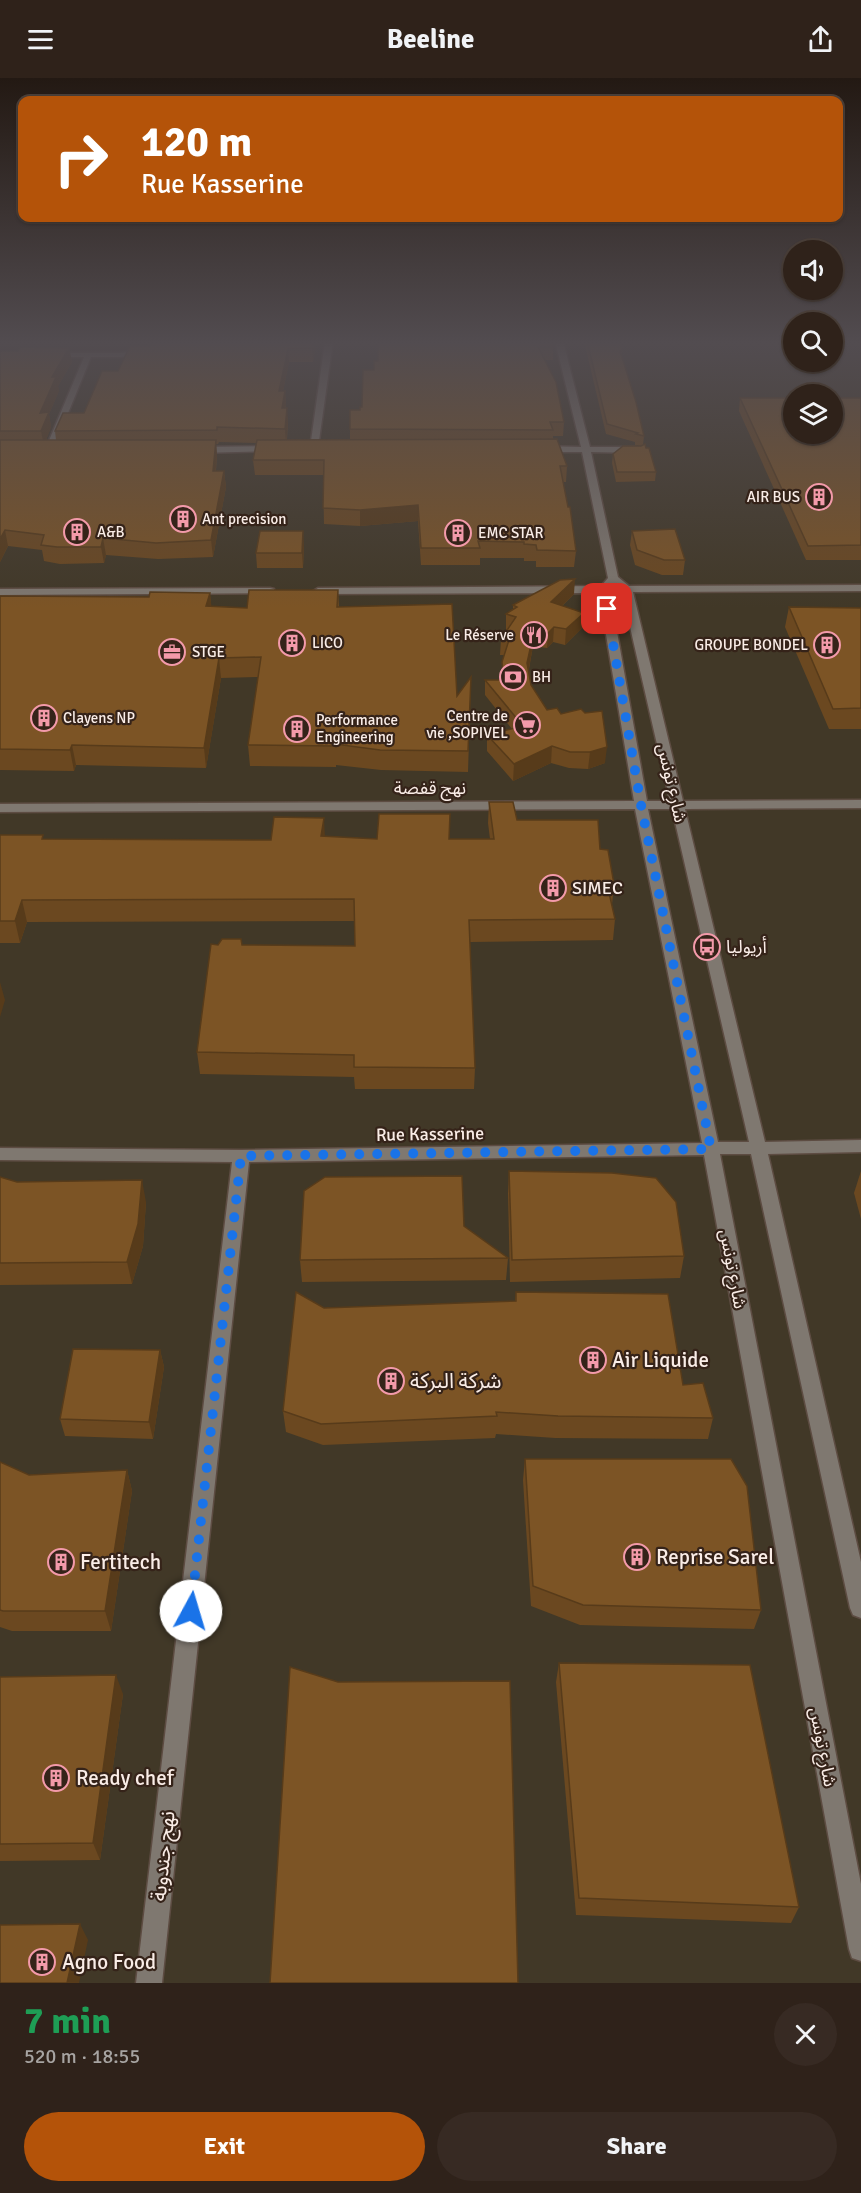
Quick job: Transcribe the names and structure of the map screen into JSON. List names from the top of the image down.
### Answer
{
  "streets": {
    "street": [
      "شارع تونس",
      "نهج قفصة",
      "Rue Kasserine",
      "نهج جندوبة"
    ]
  },
  "crossings": [
    ["شارع تونس", "نهج قفصة"],
    ["شارع تونس", "Rue Kasserine"],
    ["Rue Kasserine", "نهج جندوبة"]
  ],
  "places": {
    "building": [
      "AIR BUS",
      "Ant precision",
      "A&B",
      "EMC STAR",
      "LICO",
      "GROUPE BONDEL",
      "Clayens NP",
      "Performance Engineering",
      "SIMEC",
      "Air Liquide",
      "شركة البركة",
      "Reprise Sarel",
      "Fertitech",
      "Ready chef",
      "Agno Food"
    ],
    "restaurant": ["Le Réserve"],
    "office": ["STGE"],
    "bank": ["BH"],
    "supermarket": ["Centre de vie ,SOPIVEL"],
    "bus stop": ["أريوليا"]
  },
  "page": {
    "header": "Beeline",
    "turn": ["120 m", "Rue Kasserine"],
    "heading": ["7 min", "520 m · 18:55"],
    "buttons": ["Exit", "Share"]
  }
}
